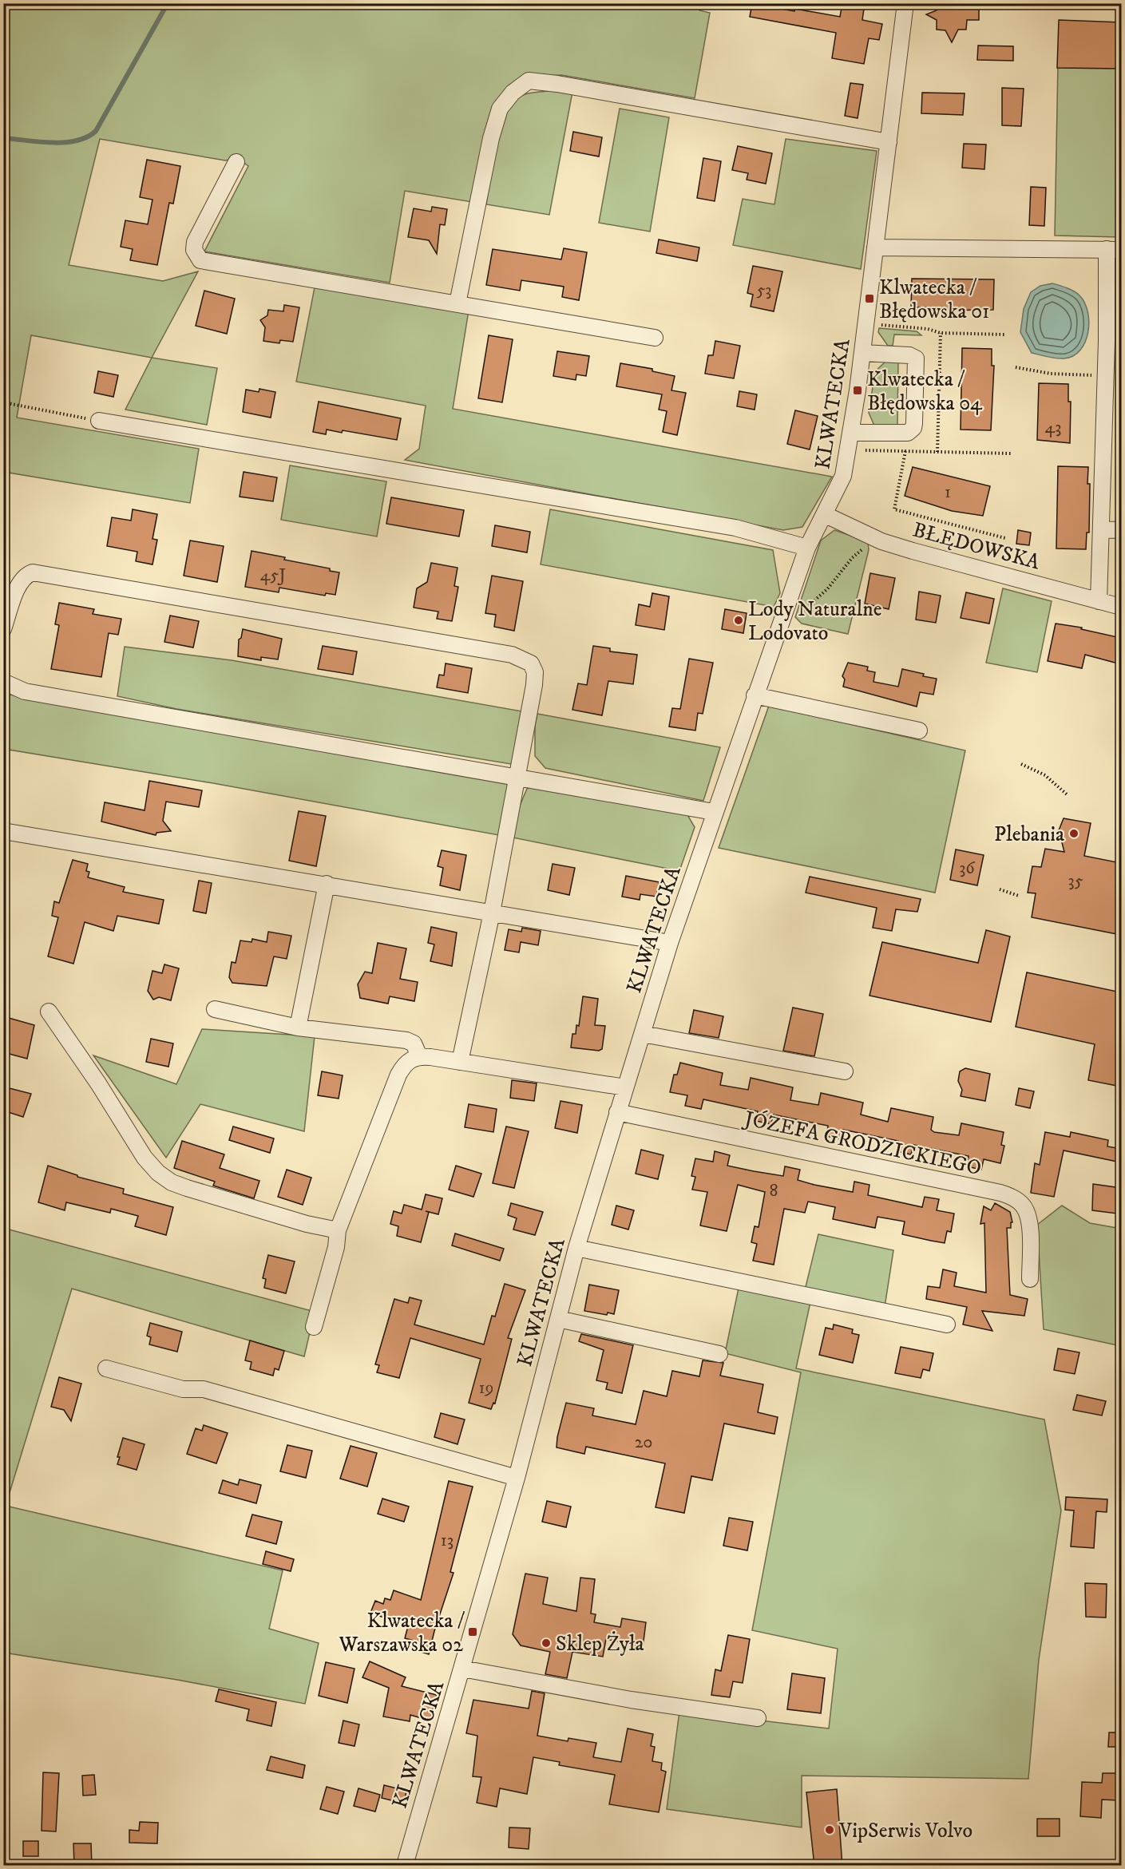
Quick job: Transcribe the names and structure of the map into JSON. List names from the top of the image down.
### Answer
{
  "streets": {
    "street": ["KLWATECKA", "BŁĘDOWSKA", "JÓZEFA GRODZICKIEGO"]
  },
  "crossings": [
    ["KLWATECKA", "BŁĘDOWSKA"],
    ["KLWATECKA", "JÓZEFA GRODZICKIEGO"]
  ],
  "places": {
    "transit": ["Klwatecka / Błędowska 01", "Klwatecka / Błędowska 04", "Klwatecka / Warszawska 02"],
    "other": [
      "Lody Naturalne Lodovato",
      "Plebania",
      "Sklep Żyła",
      "VipSerwis Volvo"
    ]
  },
  "house_numbers": [
    "53",
    "43",
    "1",
    "45J",
    "36",
    "35",
    "8",
    "19",
    "20",
    "13"
  ]
}
